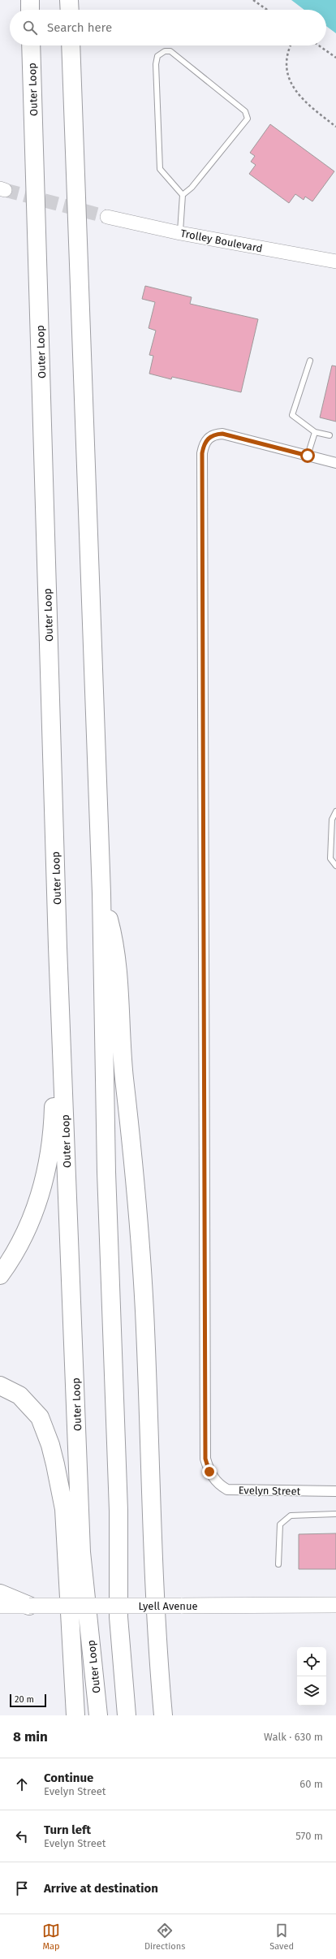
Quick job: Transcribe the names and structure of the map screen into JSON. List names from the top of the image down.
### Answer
{
  "streets": {
    "highway": ["Outer Loop"],
    "main road": ["Lyell Avenue"],
    "street": ["Trolley Boulevard", "Evelyn Street"]
  },
  "scale_bar": "20 m",
  "page": {
    "search": "Search here",
    "scale": "20 m",
    "heading": ["8 min", "Walk · 630 m"],
    "list": [
      ["Continue", "Evelyn Street", "60 m"],
      ["Turn left", "Evelyn Street", "570 m"],
      "Arrive at destination"
    ],
    "nav": ["Map", "Directions", "Saved"]
  }
}
